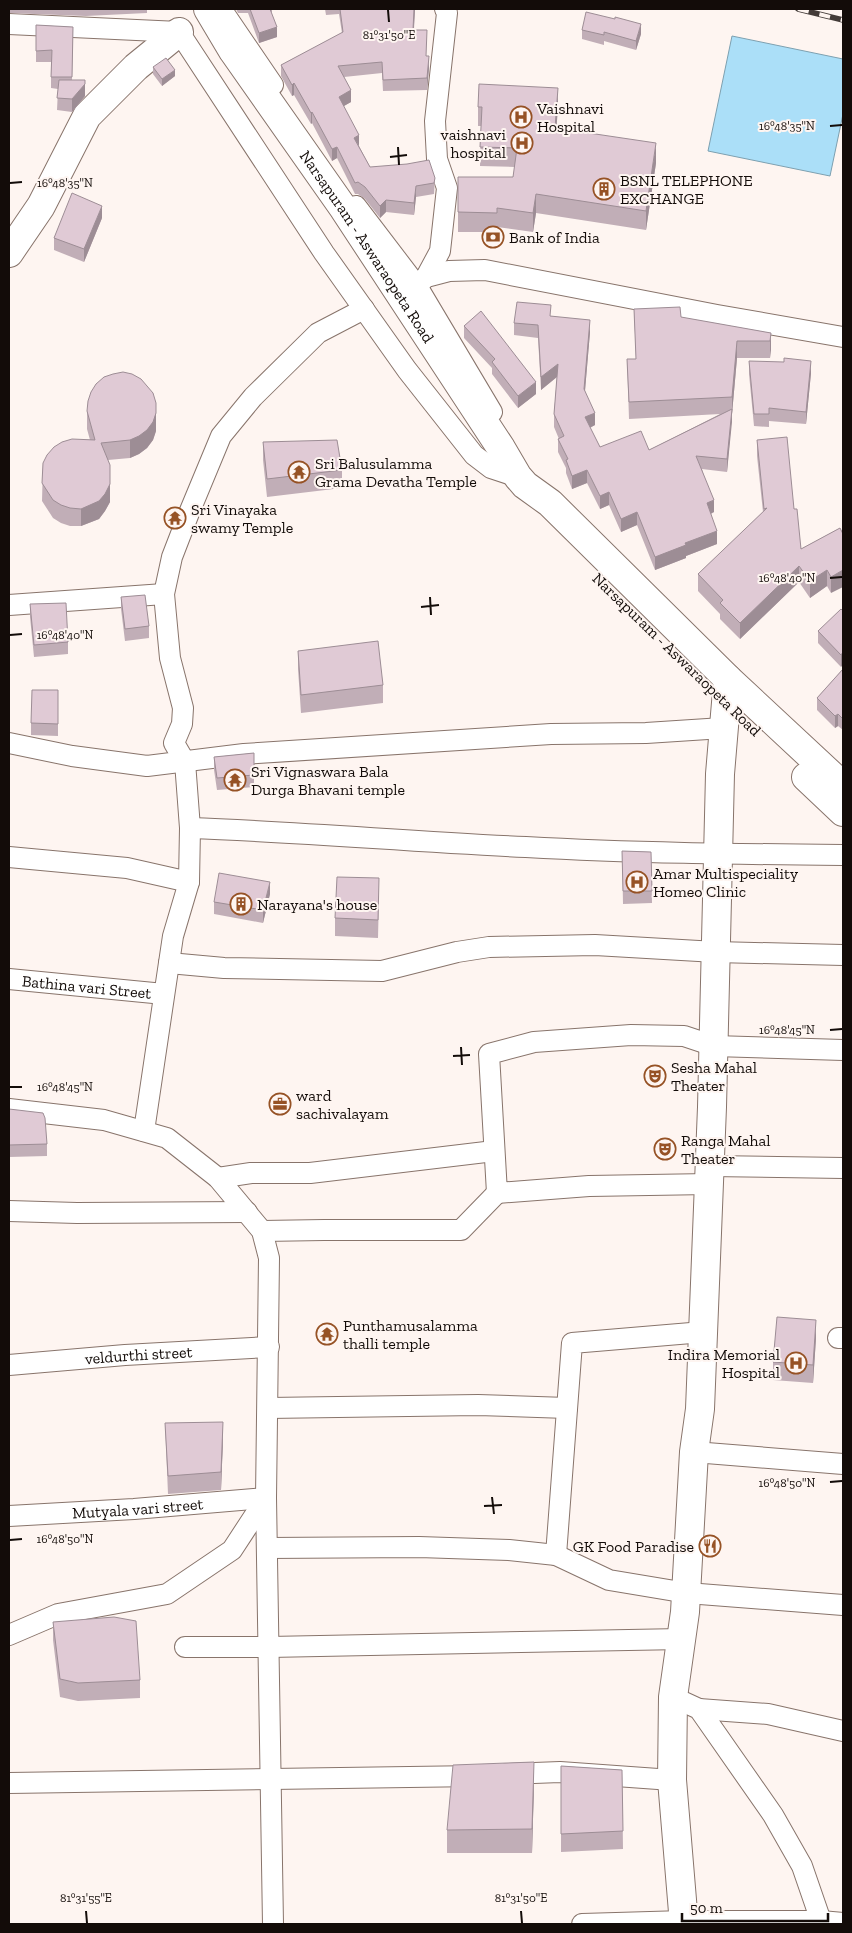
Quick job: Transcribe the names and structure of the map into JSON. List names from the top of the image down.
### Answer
{
  "streets": {
    "main road": ["Narsapuram - Aswaraopeta Road"],
    "street": ["Bathina vari Street", "veldurthi street", "Mutyala vari street"]
  },
  "places": {
    "hospital": [
      "Vaishnavi Hospital",
      "vaishnavi hospital",
      "Amar Multispeciality Homeo Clinic",
      "Indira Memorial Hospital"
    ],
    "building": ["BSNL TELEPHONE EXCHANGE", "Narayana's house"],
    "bank": ["Bank of India"],
    "temple": [
      "Sri Balusulamma Grama Devatha Temple",
      "Sri Vinayaka swamy Temple",
      "Sri Vignaswara Bala Durga Bhavani temple",
      "Punthamusalamma thalli temple"
    ],
    "theatre": ["Sesha Mahal Theater", "Ranga Mahal Theater"],
    "office": ["ward sachivalayam"],
    "restaurant": ["GK Food Paradise"]
  },
  "scale_bar": "50 m",
  "coordinates": [
    "81°31'50\"E",
    "16°48'35\"N",
    "16°48'40\"N",
    "16°48'45\"N",
    "16°48'50\"N",
    "81°31'55\"E"
  ]
}
